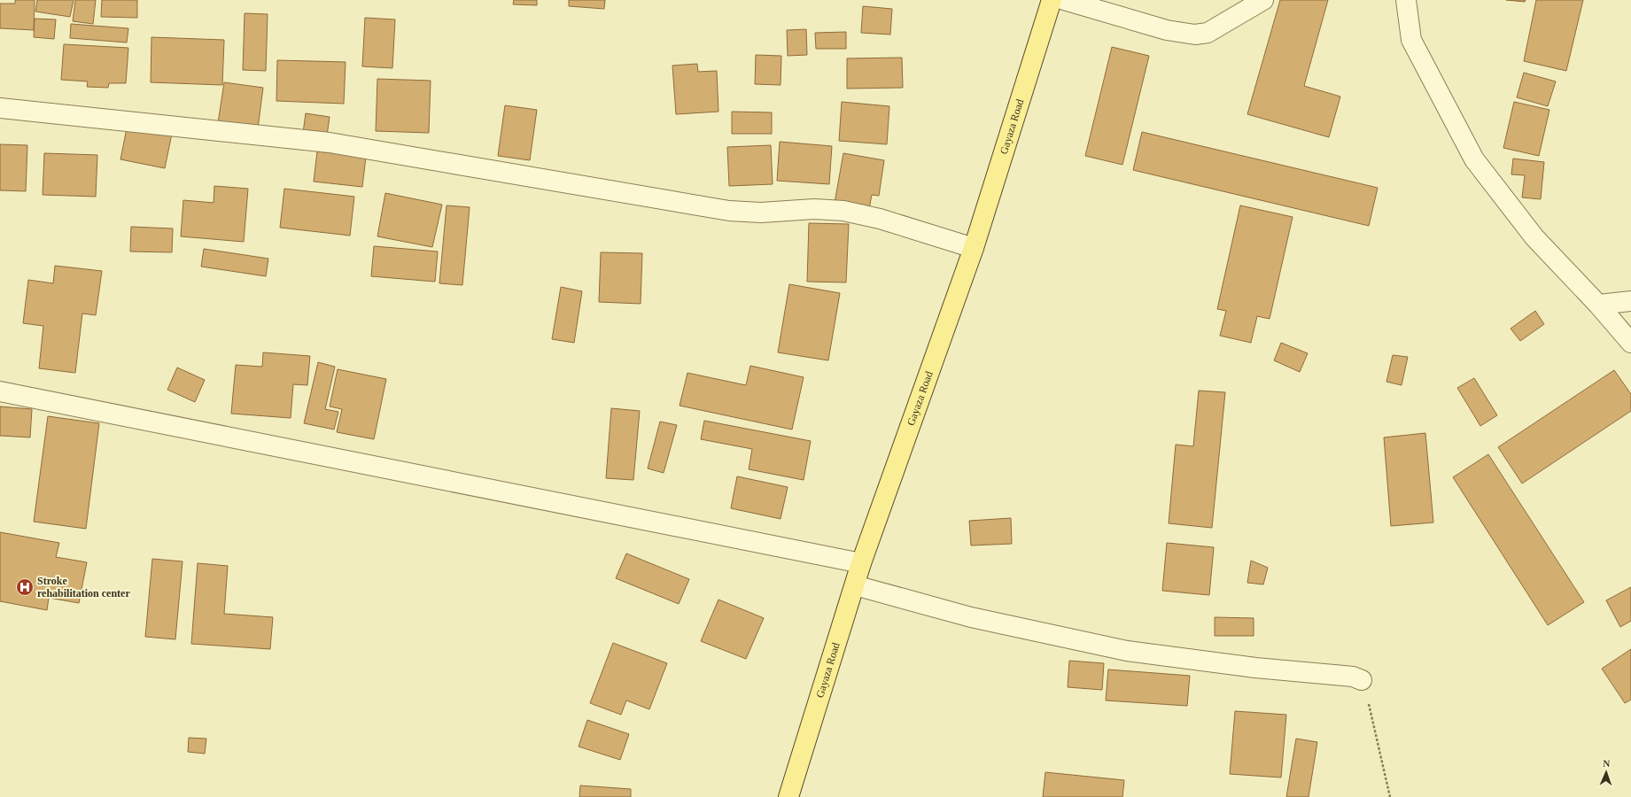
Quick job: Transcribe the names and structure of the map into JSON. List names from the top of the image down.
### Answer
{
  "streets": {
    "main road": ["Gayaza Road"]
  },
  "places": {
    "hospital": ["Stroke rehabilitation center"]
  },
  "north": "top"
}
